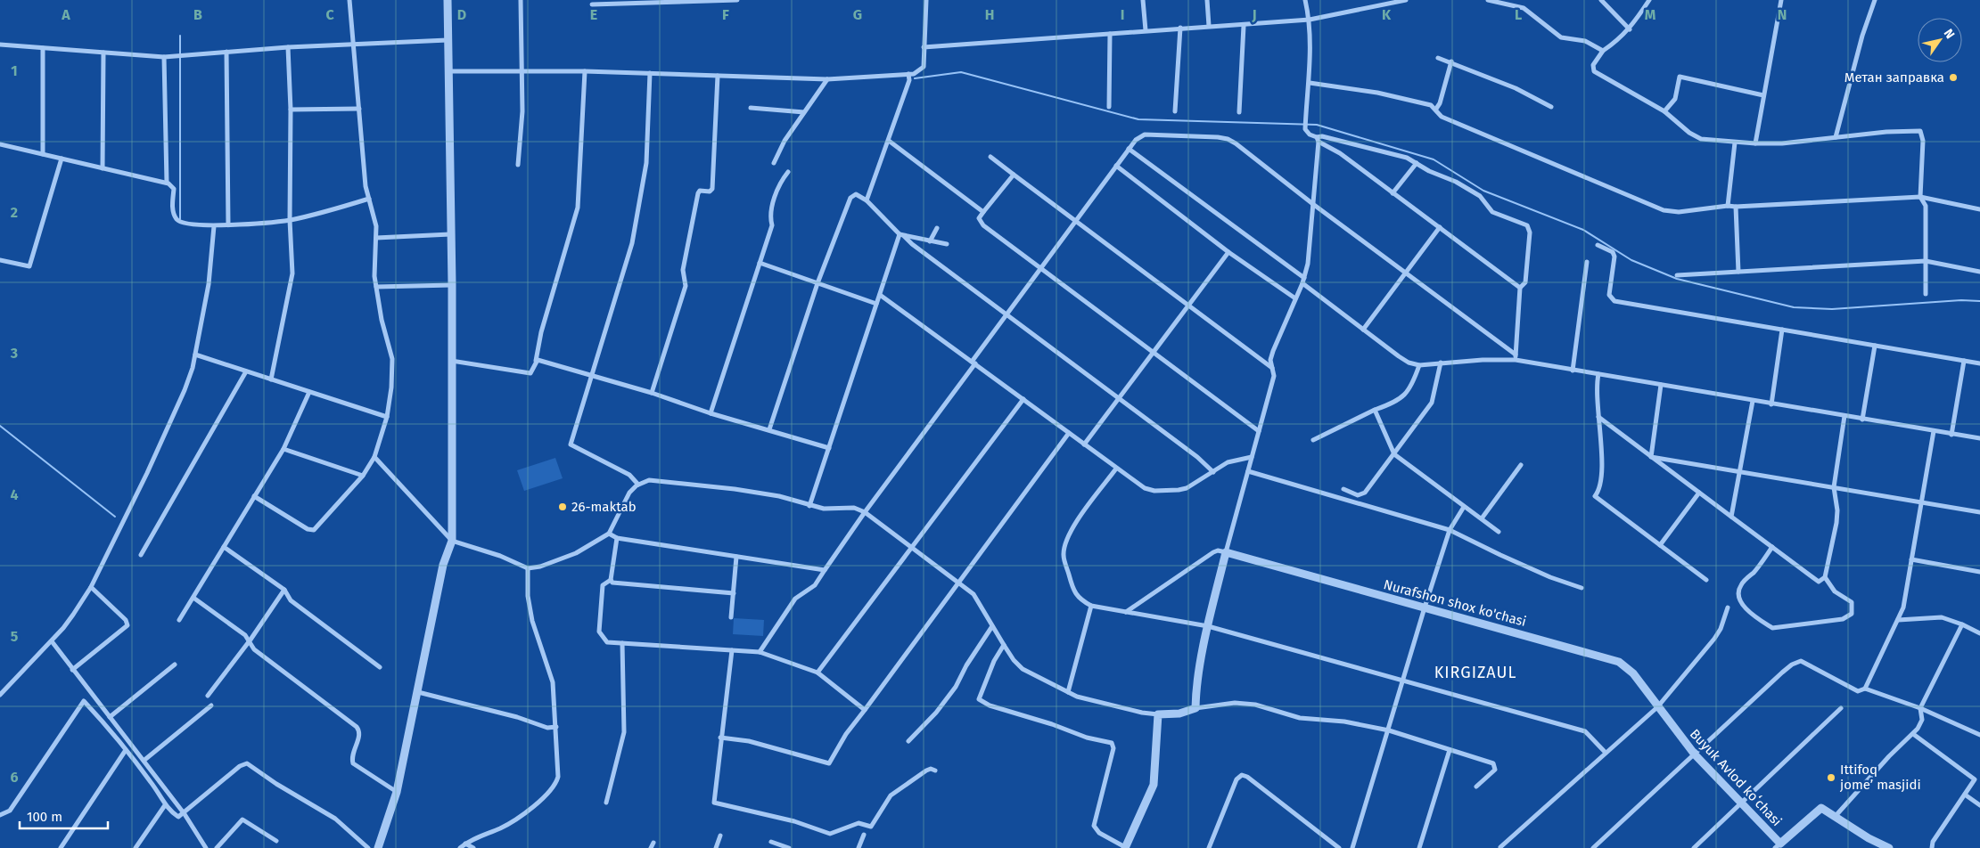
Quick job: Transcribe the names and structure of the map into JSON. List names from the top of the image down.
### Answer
{
  "streets": {
    "street": ["Nurafshon shox ko'chasi", "Buyuk Avlod koʻchasi"]
  },
  "crossings": [
    ["Nurafshon shox ko'chasi", "Buyuk Avlod koʻchasi"]
  ],
  "districts": ["KIRGIZAUL"],
  "places": ["Метан заправка", "26-maktab", "Ittifoq jome’ masjidi"],
  "scale_bar": "100 m",
  "north": "top right",
  "grid": {
    "columns": [
      "A",
      "B",
      "C",
      "D",
      "E",
      "F",
      "G",
      "H",
      "I",
      "J",
      "K",
      "L",
      "M",
      "N"
    ],
    "rows": [
      "1",
      "2",
      "3",
      "4",
      "5",
      "6"
    ]
  }
}
